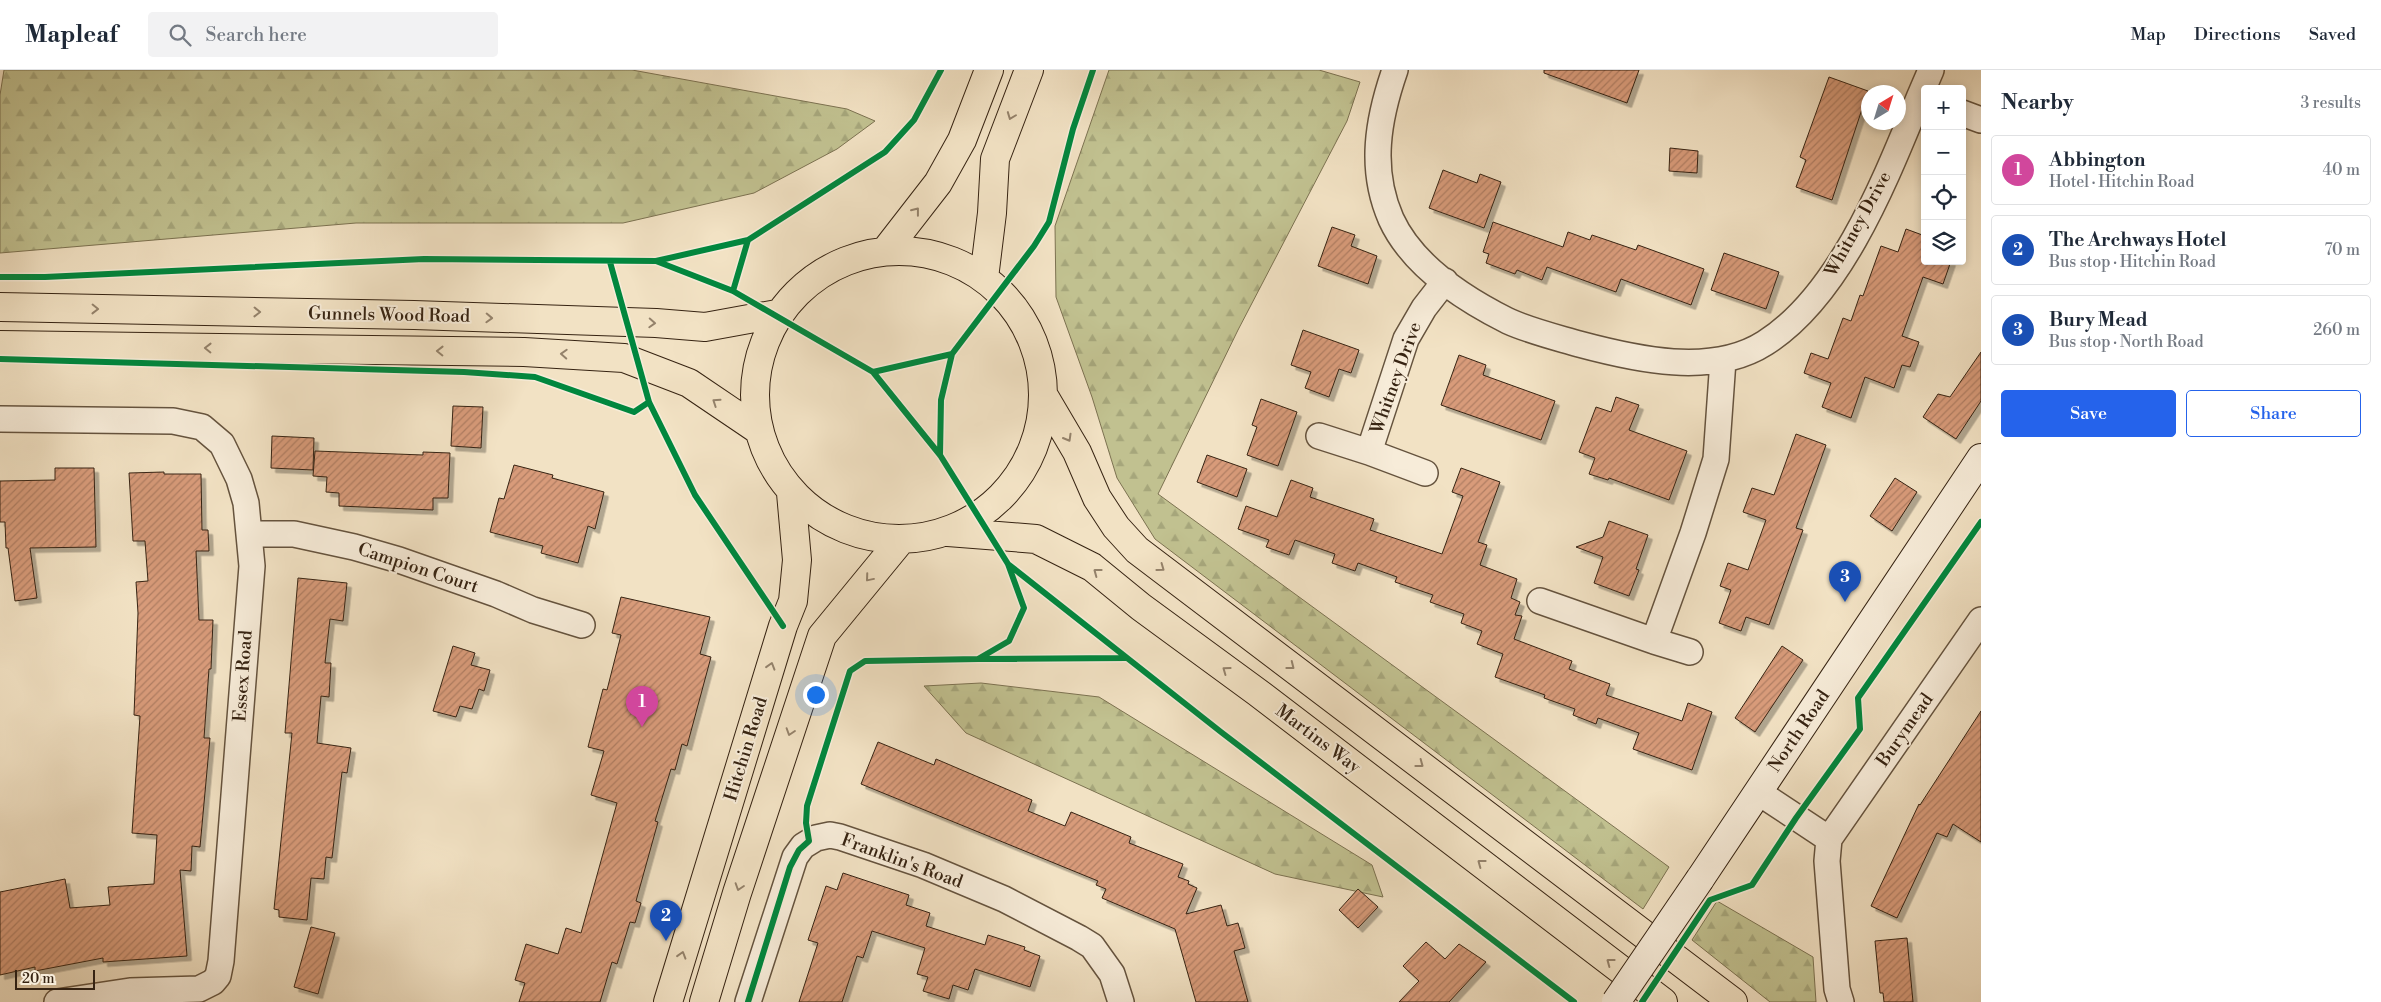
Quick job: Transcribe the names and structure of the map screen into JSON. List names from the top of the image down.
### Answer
{
  "streets": {
    "main road": [
      "Gunnels Wood Road",
      "North Road",
      "Martins Way",
      "Hitchin Road"
    ],
    "street": [
      "Whitney Drive",
      "Campion Court",
      "Essex Road",
      "Burymead",
      "Franklin's Road"
    ]
  },
  "crossings": [
    ["Campion Court", "Essex Road"]
  ],
  "scale_bar": "20 m",
  "north": "top right",
  "page": {
    "header": "Mapleaf",
    "search": "Search here",
    "nav": ["Map", "Directions", "Saved"],
    "heading": ["Nearby", "3 results"],
    "map_buttons": ["+", "−"],
    "list": [
      {
        "mark": "1",
        "name": "Abbington",
        "note": "Hotel · Hitchin Road",
        "value": "40 m"
      },
      {
        "mark": "2",
        "name": "The Archways Hotel",
        "note": "Bus stop · Hitchin Road",
        "value": "70 m"
      },
      {
        "mark": "3",
        "name": "Bury Mead",
        "note": "Bus stop · North Road",
        "value": "260 m"
      }
    ],
    "buttons": ["Save", "Share"],
    "pins": ["3", "1", "2"],
    "scale": "20 m"
  }
}
